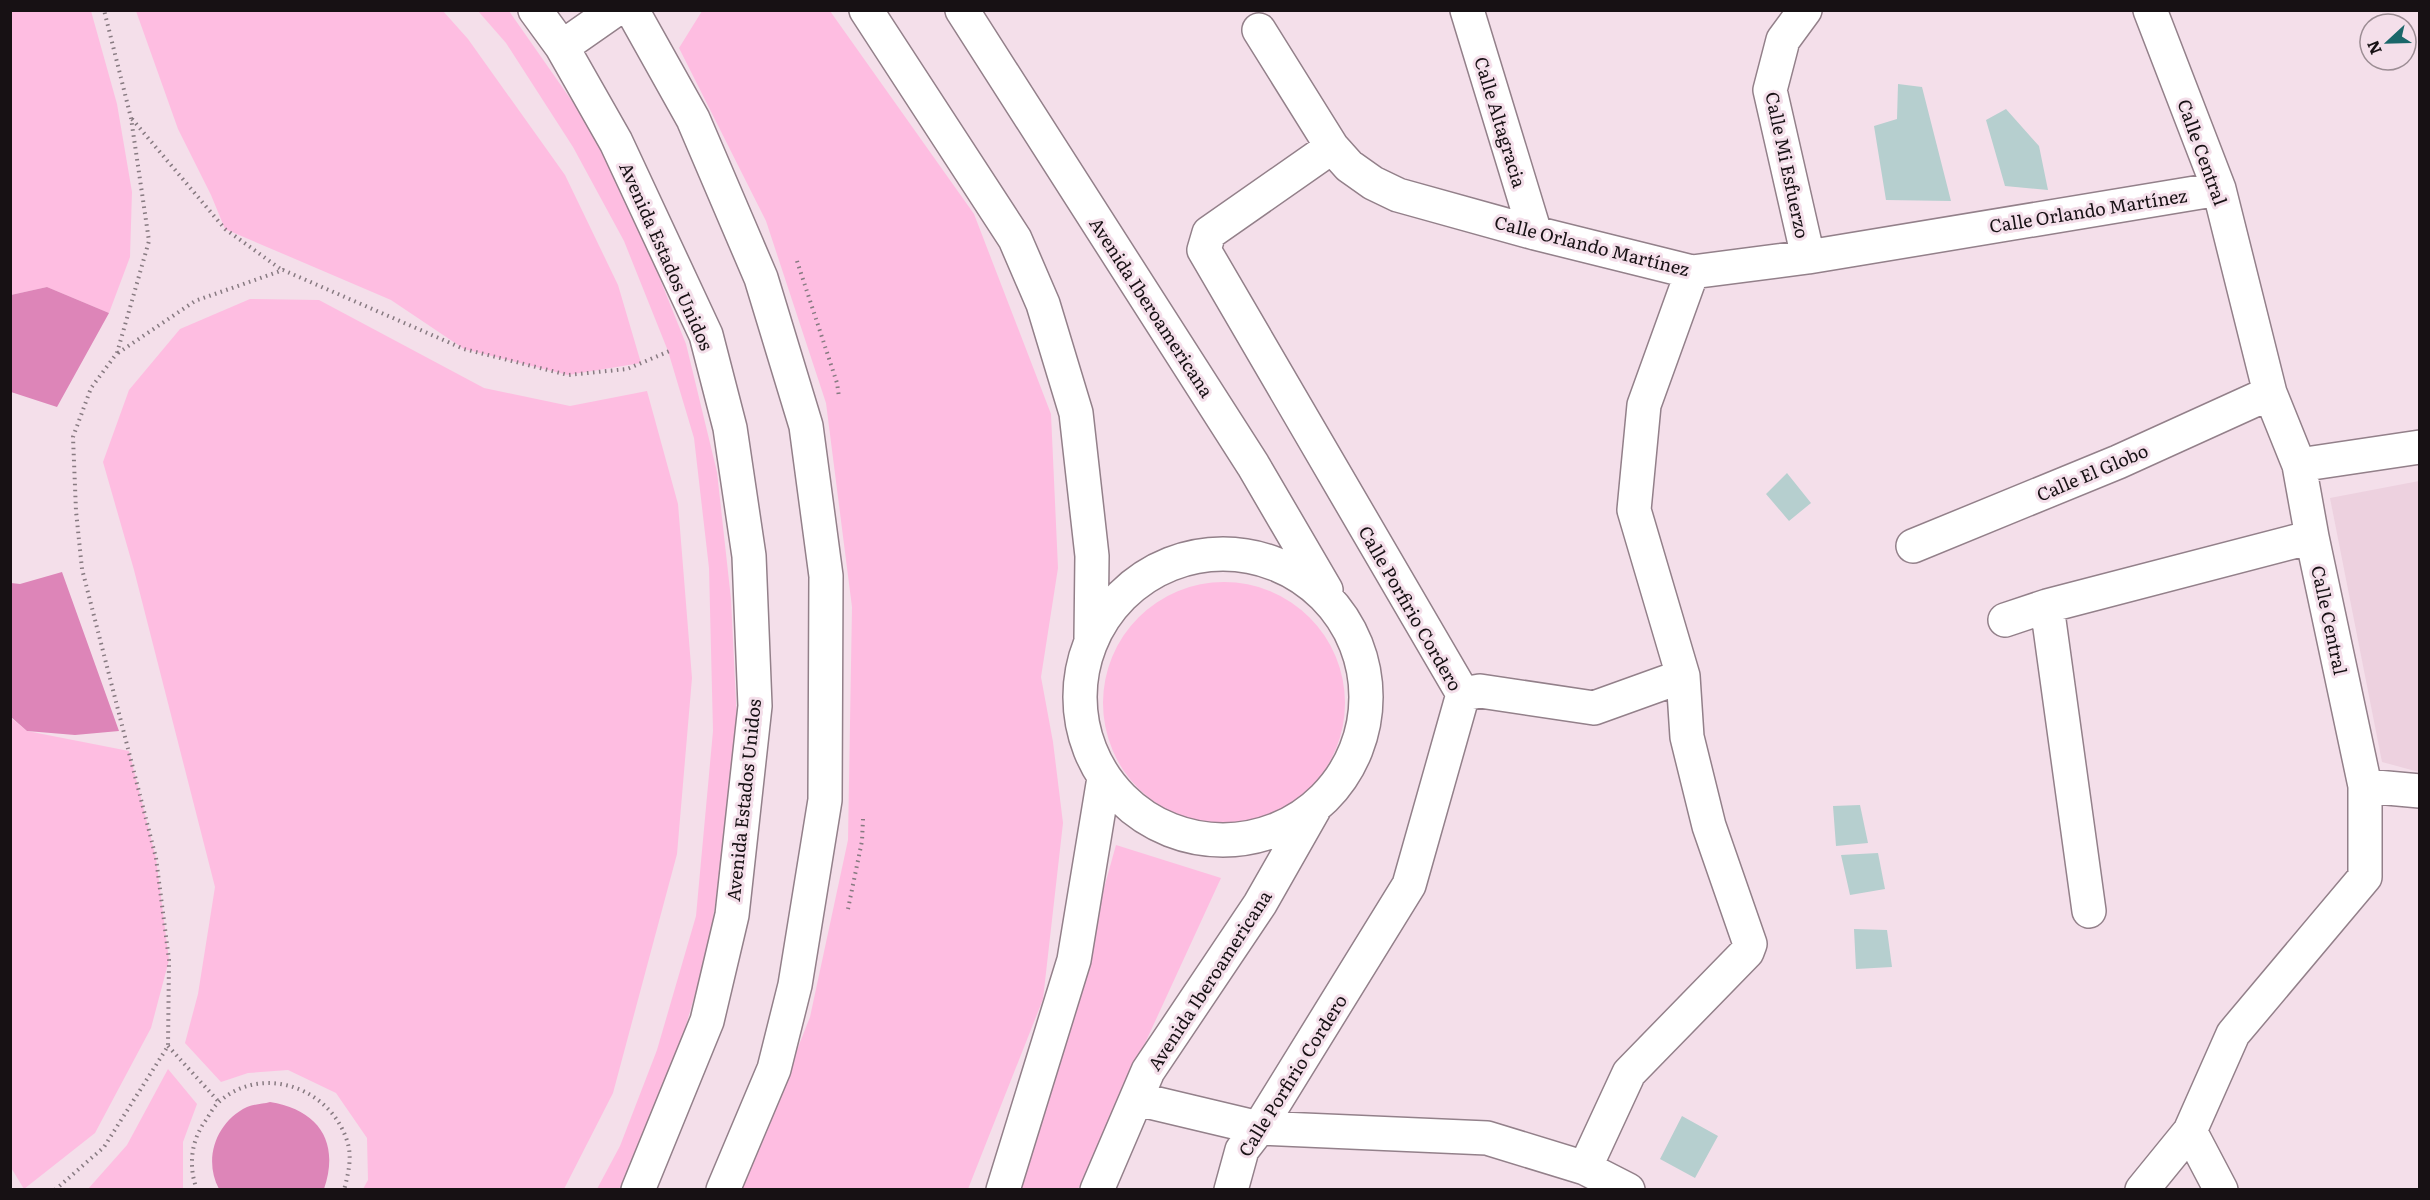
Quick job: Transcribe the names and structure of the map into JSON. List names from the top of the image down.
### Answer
{
  "streets": {
    "street": [
      "Calle Altagracia",
      "Calle Central",
      "Calle Mi Esfuerzo",
      "Calle Orlando Martínez",
      "Avenida Estados Unidos",
      "Avenida Iberoamericana",
      "Calle El Globo",
      "Calle Porfirio Cordero"
    ]
  },
  "crossings": [
    ["Calle Altagracia", "Calle Orlando Martínez"],
    ["Calle Central", "Calle Orlando Martínez"],
    ["Calle Central", "Calle El Globo"],
    ["Calle Mi Esfuerzo", "Calle Orlando Martínez"],
    ["Calle Orlando Martínez", "Calle Porfirio Cordero"]
  ],
  "north": "left"
}
